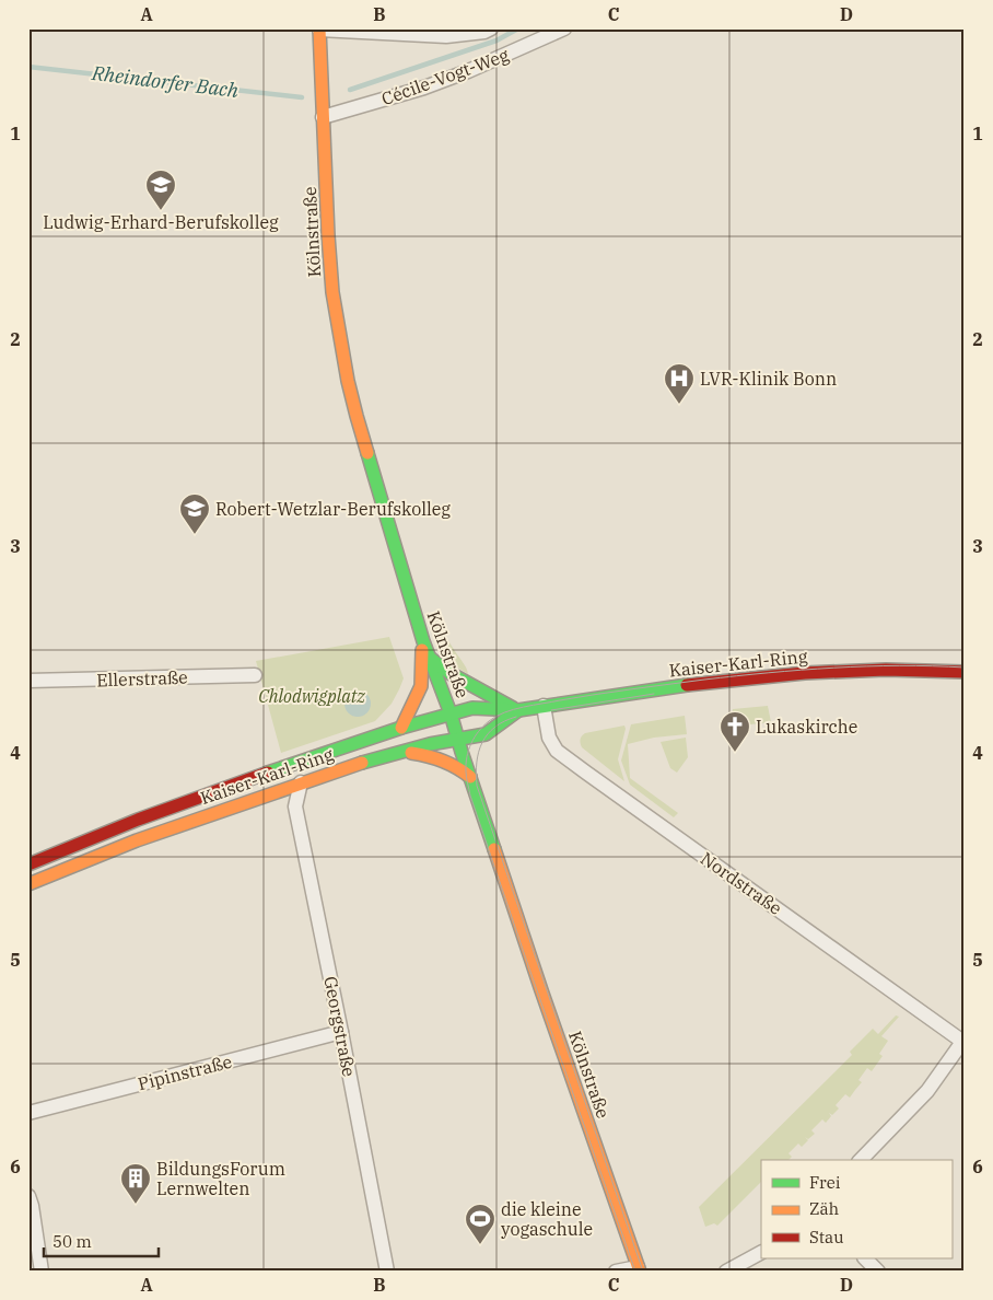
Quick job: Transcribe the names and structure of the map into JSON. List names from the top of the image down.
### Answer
{
  "streets": {
    "main road": ["Kölnstraße", "Kaiser-Karl-Ring"],
    "street": [
      "Cécile-Vogt-Weg",
      "Ellerstraße",
      "Nordstraße",
      "Georgstraße",
      "Pipinstraße"
    ]
  },
  "crossings": [
    ["Cécile-Vogt-Weg", "Kölnstraße"],
    ["Kölnstraße", "Kaiser-Karl-Ring"],
    ["Kaiser-Karl-Ring", "Nordstraße"],
    ["Kaiser-Karl-Ring", "Georgstraße"],
    ["Georgstraße", "Pipinstraße"]
  ],
  "water": ["Rheindorfer Bach"],
  "parks": ["Chlodwigplatz"],
  "places": {
    "school or university": ["Ludwig-Erhard-Berufskolleg", "Robert-Wetzlar-Berufskolleg"],
    "hospital": ["LVR-Klinik Bonn"],
    "church": ["Lukaskirche"],
    "building": ["BildungsForum Lernwelten"],
    "sports": ["die kleine yogaschule"]
  },
  "legend": ["Frei", "Zäh", "Stau"],
  "scale_bar": "50 m",
  "grid": {
    "columns": [
      "A",
      "B",
      "C",
      "D"
    ],
    "rows": [
      "1",
      "2",
      "3",
      "4",
      "5",
      "6"
    ]
  }
}
